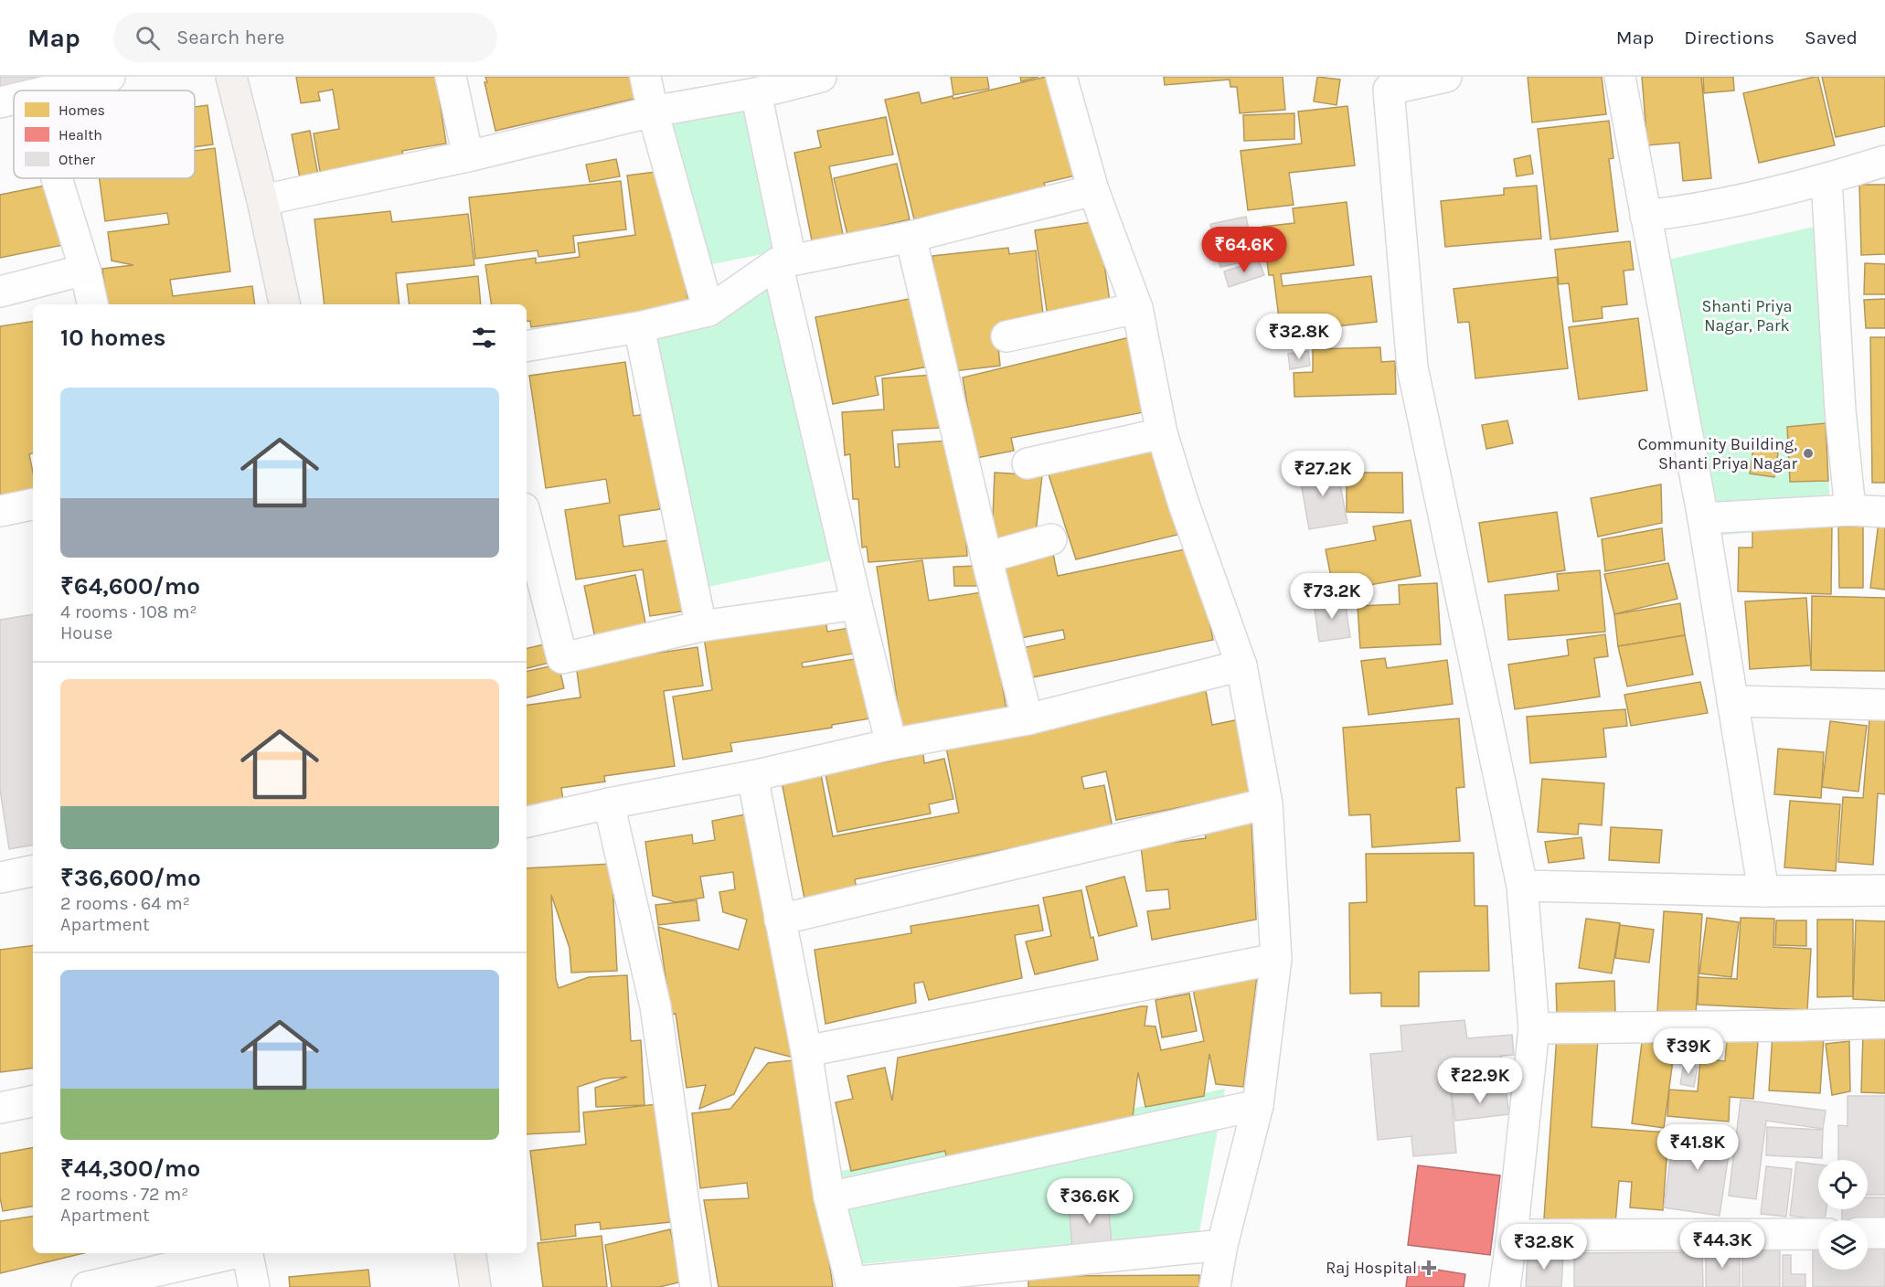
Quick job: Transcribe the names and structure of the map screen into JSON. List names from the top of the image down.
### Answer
{
  "parks": ["Shanti Priya Nagar, Park"],
  "places": {
    "other": ["Community Building, Shanti Priya Nagar"],
    "health": ["Raj Hospital"]
  },
  "legend": ["Homes", "Health", "Other"],
  "page": {
    "header": "Map",
    "search": "Search here",
    "nav": ["Map", "Directions", "Saved"],
    "price": [
      "₹64.6K",
      "₹32.8K",
      "₹27.2K",
      "₹73.2K",
      "₹39K",
      "₹22.9K",
      "₹41.8K",
      "₹36.6K",
      "₹44.3K",
      "₹32.8K"
    ],
    "heading": "10 homes",
    "list": [
      {
        "name": "₹64,600/mo",
        "note": "4 rooms · 108 m² · House"
      },
      {
        "name": "₹36,600/mo",
        "note": "2 rooms · 64 m² · Apartment"
      },
      {
        "name": "₹44,300/mo",
        "note": "2 rooms · 72 m² · Apartment"
      }
    ]
  }
}
